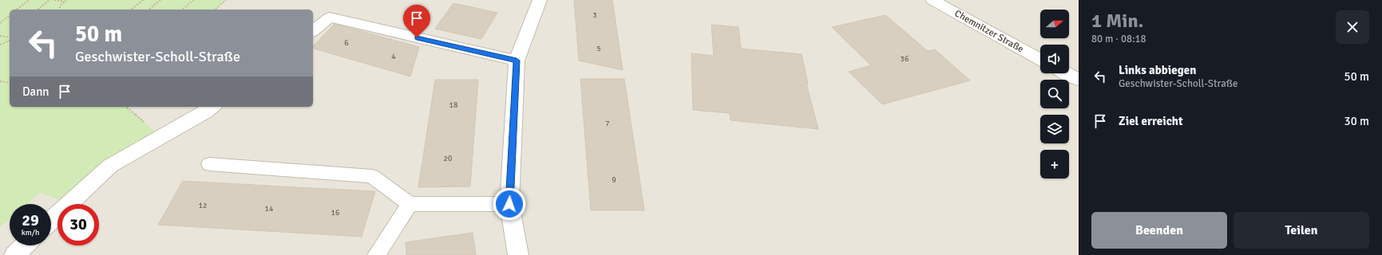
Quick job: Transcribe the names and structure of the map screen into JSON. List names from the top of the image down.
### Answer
{
  "streets": {
    "street": ["Chemnitzer Straße"]
  },
  "house_numbers": [
    "3",
    "6",
    "5",
    "4",
    "36",
    "18",
    "7",
    "20",
    "9",
    "12",
    "14",
    "16"
  ],
  "north": "right",
  "page": {
    "heading": ["1 Min.", "80 m · 08:18"],
    "map_buttons": "+",
    "turn": ["50 m", "Geschwister-Scholl-Straße"],
    "list": [
      {
        "name": "Links abbiegen",
        "note": "Geschwister-Scholl-Straße",
        "value": "50 m"
      },
      {
        "name": "Ziel erreicht",
        "value": "30 m"
      }
    ],
    "then": "Dann",
    "speed": "29 km/h",
    "limit": "30",
    "buttons": ["Beenden", "Teilen"]
  }
}
